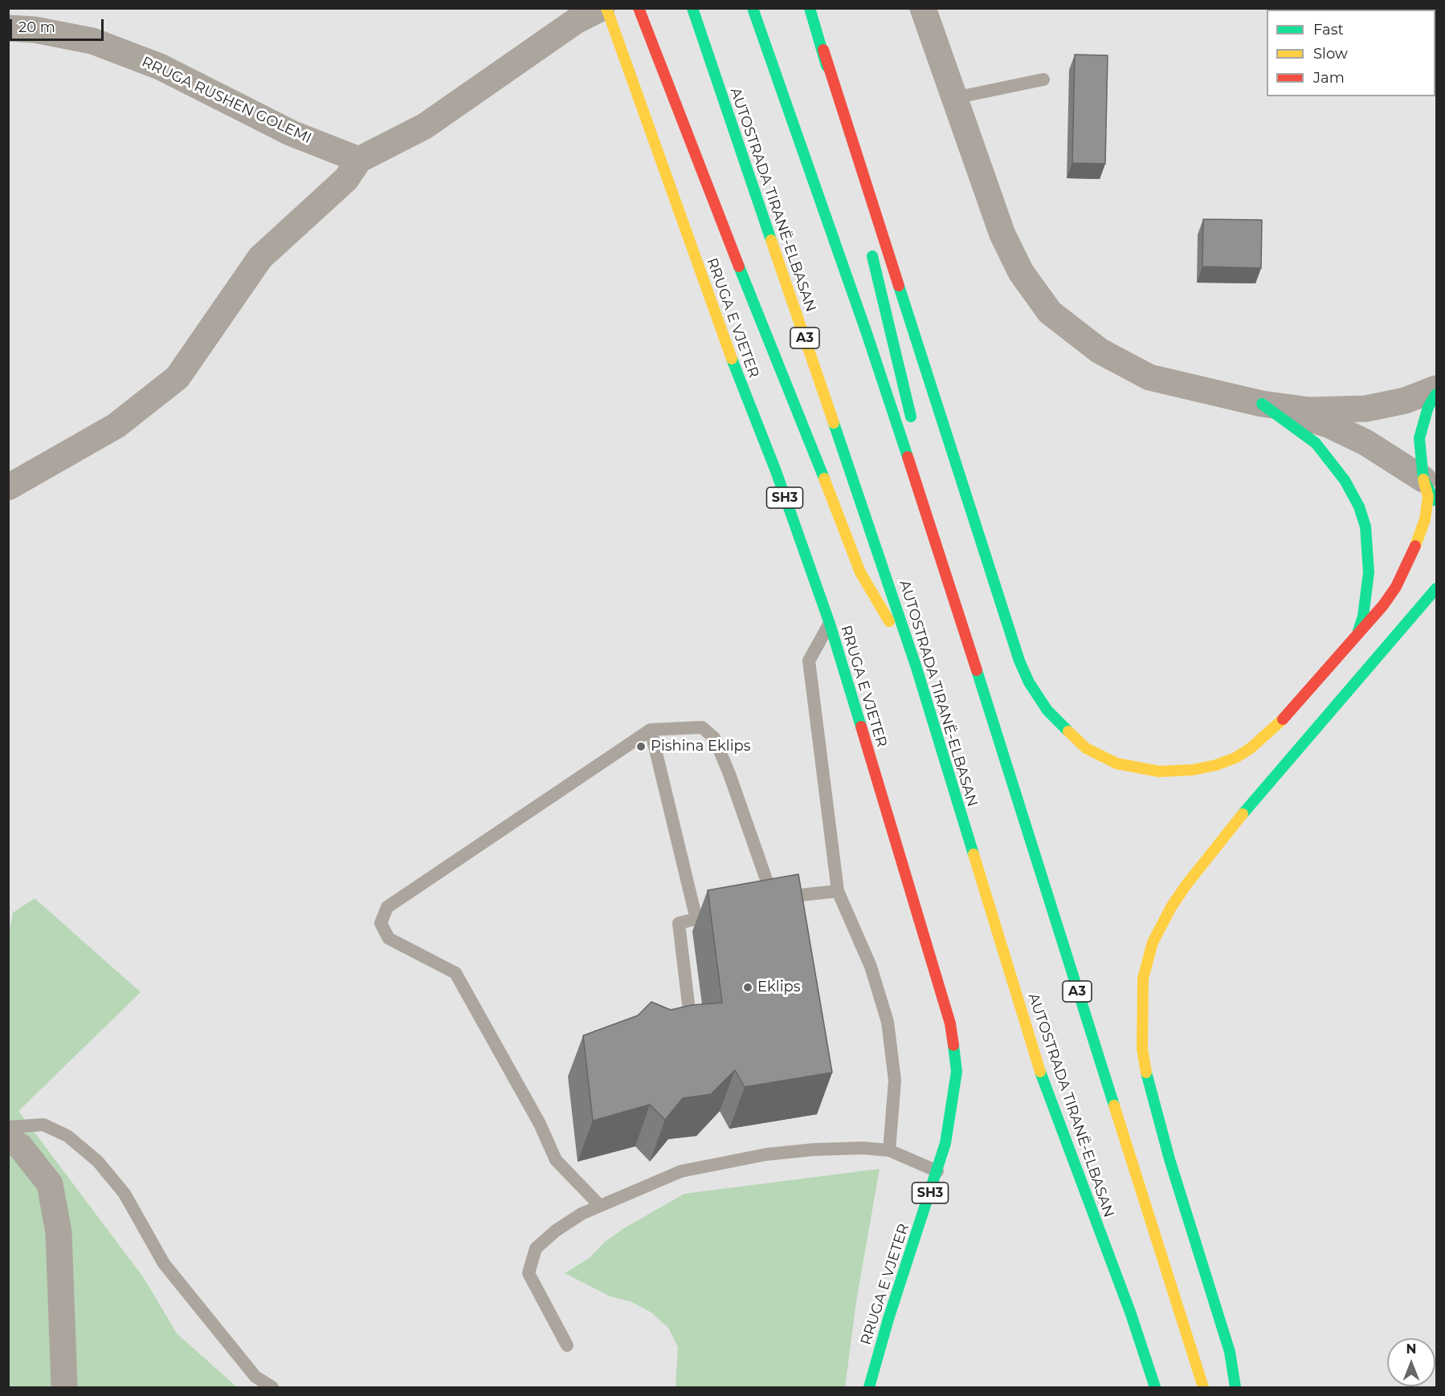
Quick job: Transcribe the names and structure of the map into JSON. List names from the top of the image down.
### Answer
{
  "streets": {
    "main road": [
      "AUTOSTRADA TIRANË-ELBASAN",
      "RRUGA E VJETER",
      "A3",
      "SH3"
    ],
    "street": ["RRUGA RUSHEN GOLEMI"]
  },
  "places": ["Pishina Eklips", "Eklips"],
  "legend": ["Fast", "Slow", "Jam"],
  "scale_bar": "20 m",
  "north": "top"
}
